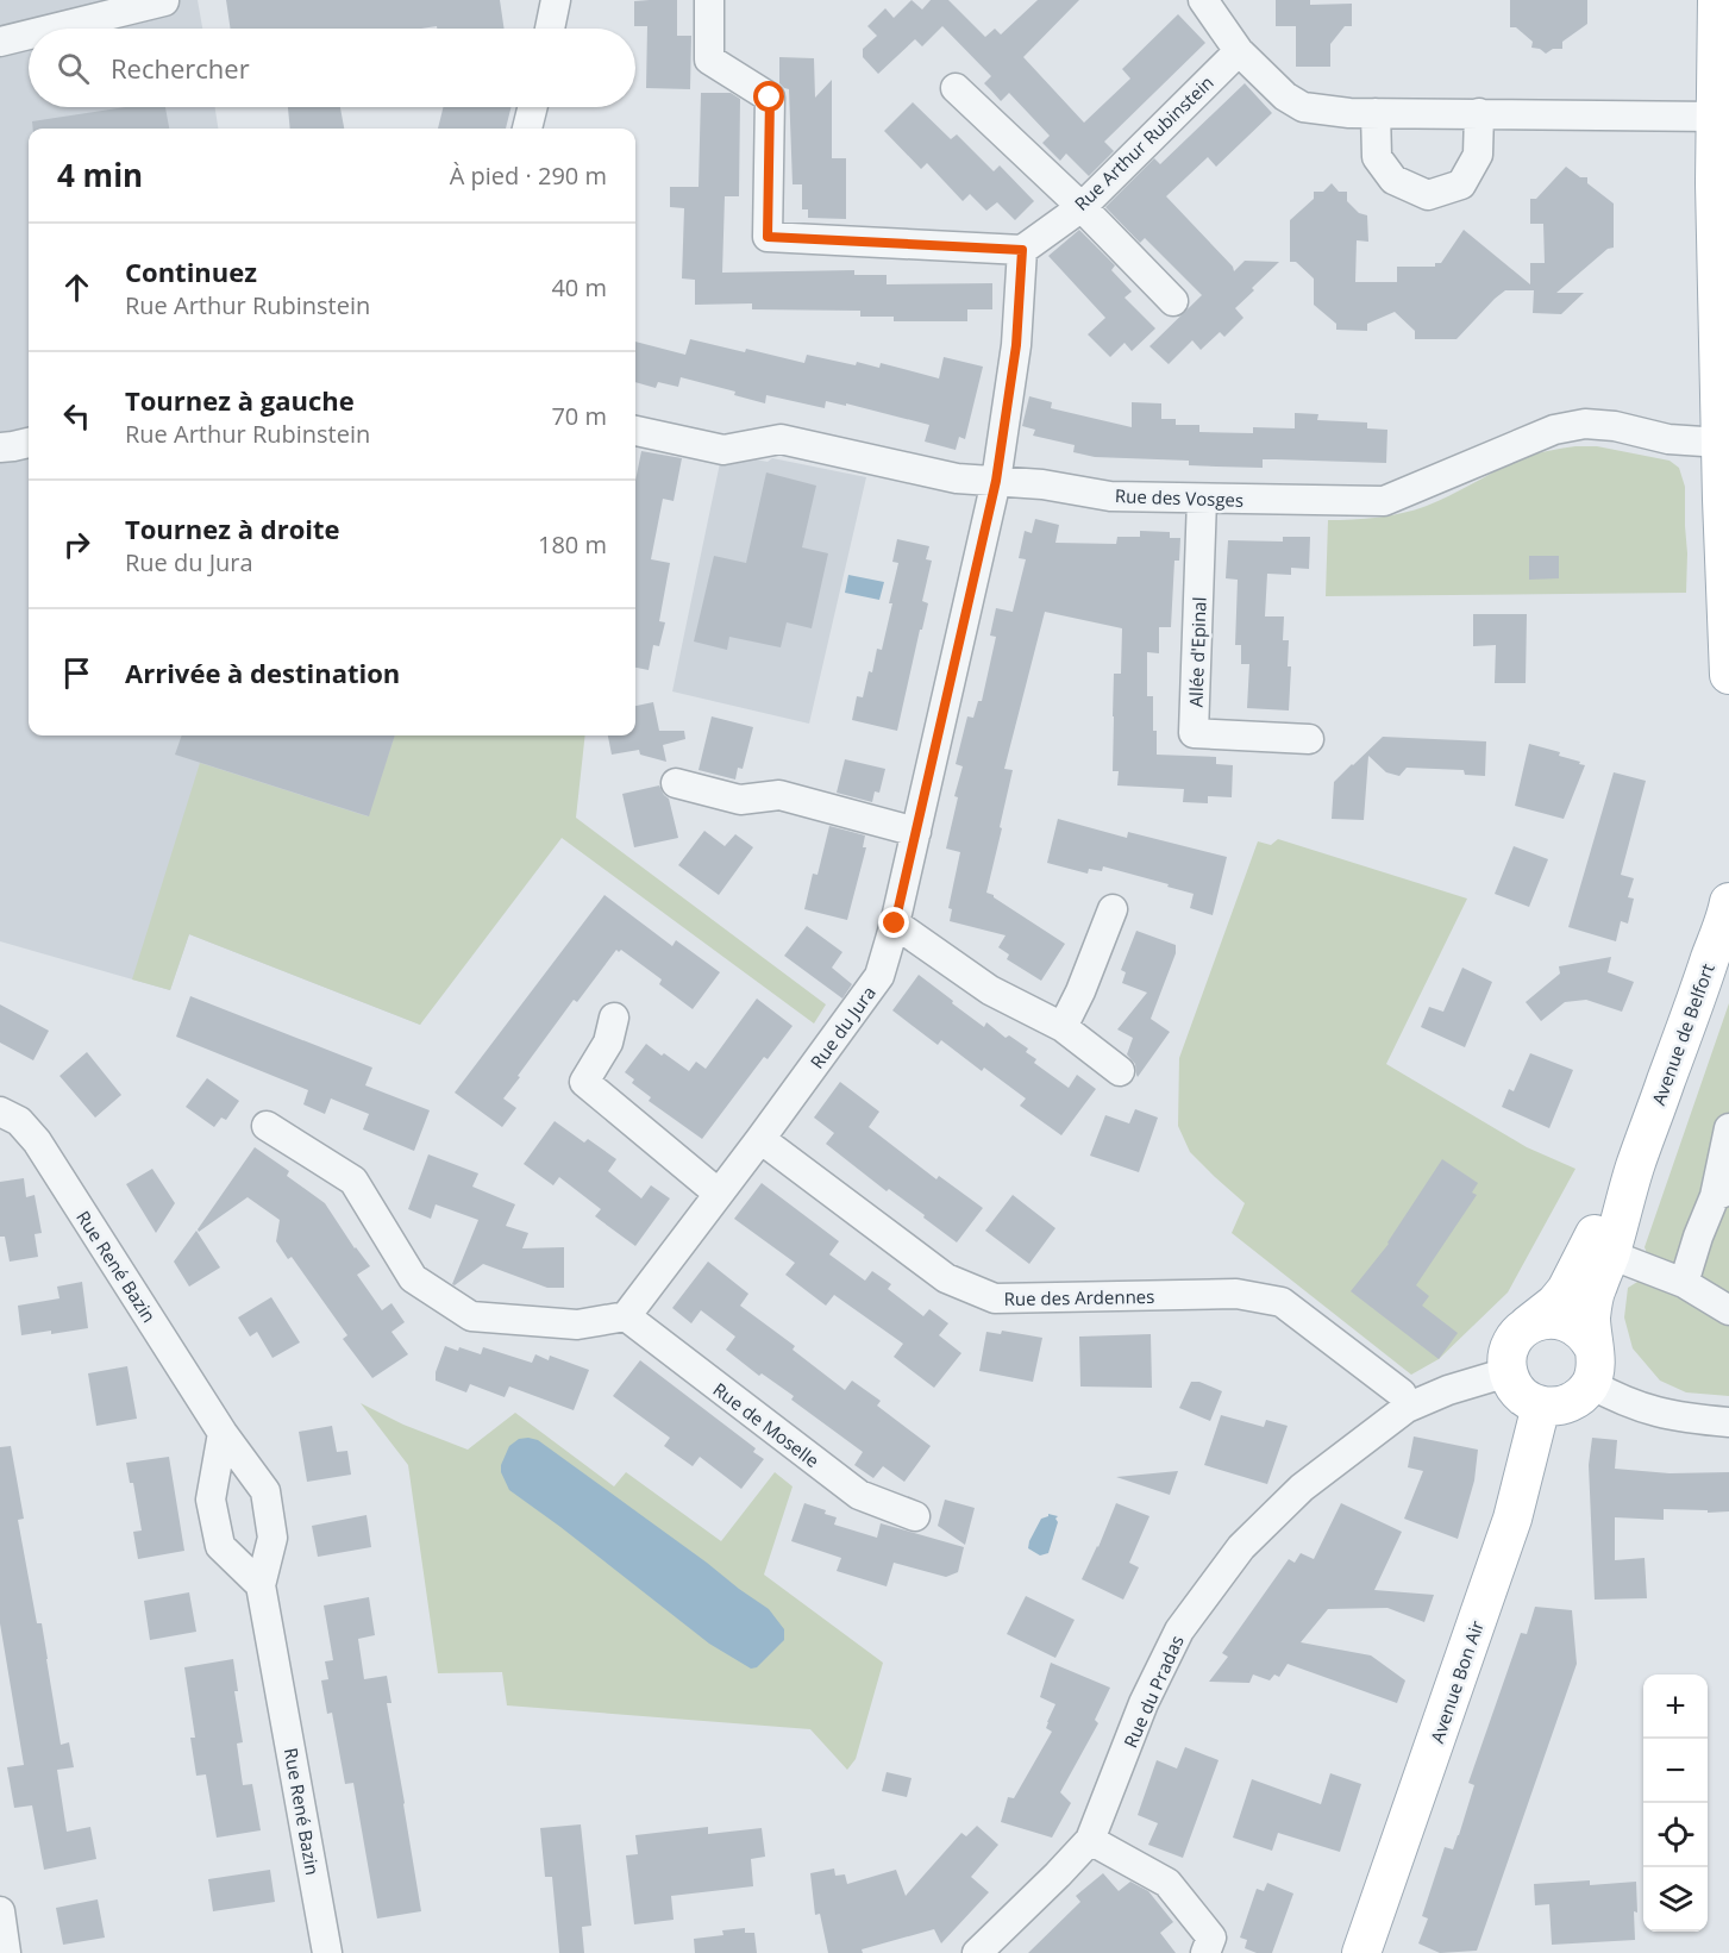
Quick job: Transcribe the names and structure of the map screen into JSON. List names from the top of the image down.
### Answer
{
  "streets": {
    "main road": ["Avenue de Belfort", "Avenue Bon Air"],
    "street": [
      "Rue Arthur Rubinstein",
      "Rue des Vosges",
      "Allée d'Epinal",
      "Rue du Jura",
      "Rue René Bazin",
      "Rue des Ardennes",
      "Rue de Moselle",
      "Rue du Pradas"
    ]
  },
  "crossings": [
    ["Rue Arthur Rubinstein", "Rue du Jura"],
    ["Rue des Vosges", "Allée d'Epinal"],
    ["Rue des Vosges", "Rue du Jura"],
    ["Rue du Jura", "Rue des Ardennes"],
    ["Rue du Jura", "Rue de Moselle"],
    ["Avenue de Belfort", "Avenue Bon Air"],
    ["Avenue de Belfort", "Rue du Pradas"],
    ["Rue des Ardennes", "Rue du Pradas"],
    ["Avenue Bon Air", "Rue du Pradas"]
  ],
  "page": {
    "search": "Rechercher",
    "heading": ["4 min", "À pied · 290 m"],
    "list": [
      ["Continuez", "Rue Arthur Rubinstein", "40 m"],
      ["Tournez à gauche", "Rue Arthur Rubinstein", "70 m"],
      ["Tournez à droite", "Rue du Jura", "180 m"],
      "Arrivée à destination"
    ],
    "map_buttons": ["+", "−"]
  }
}
